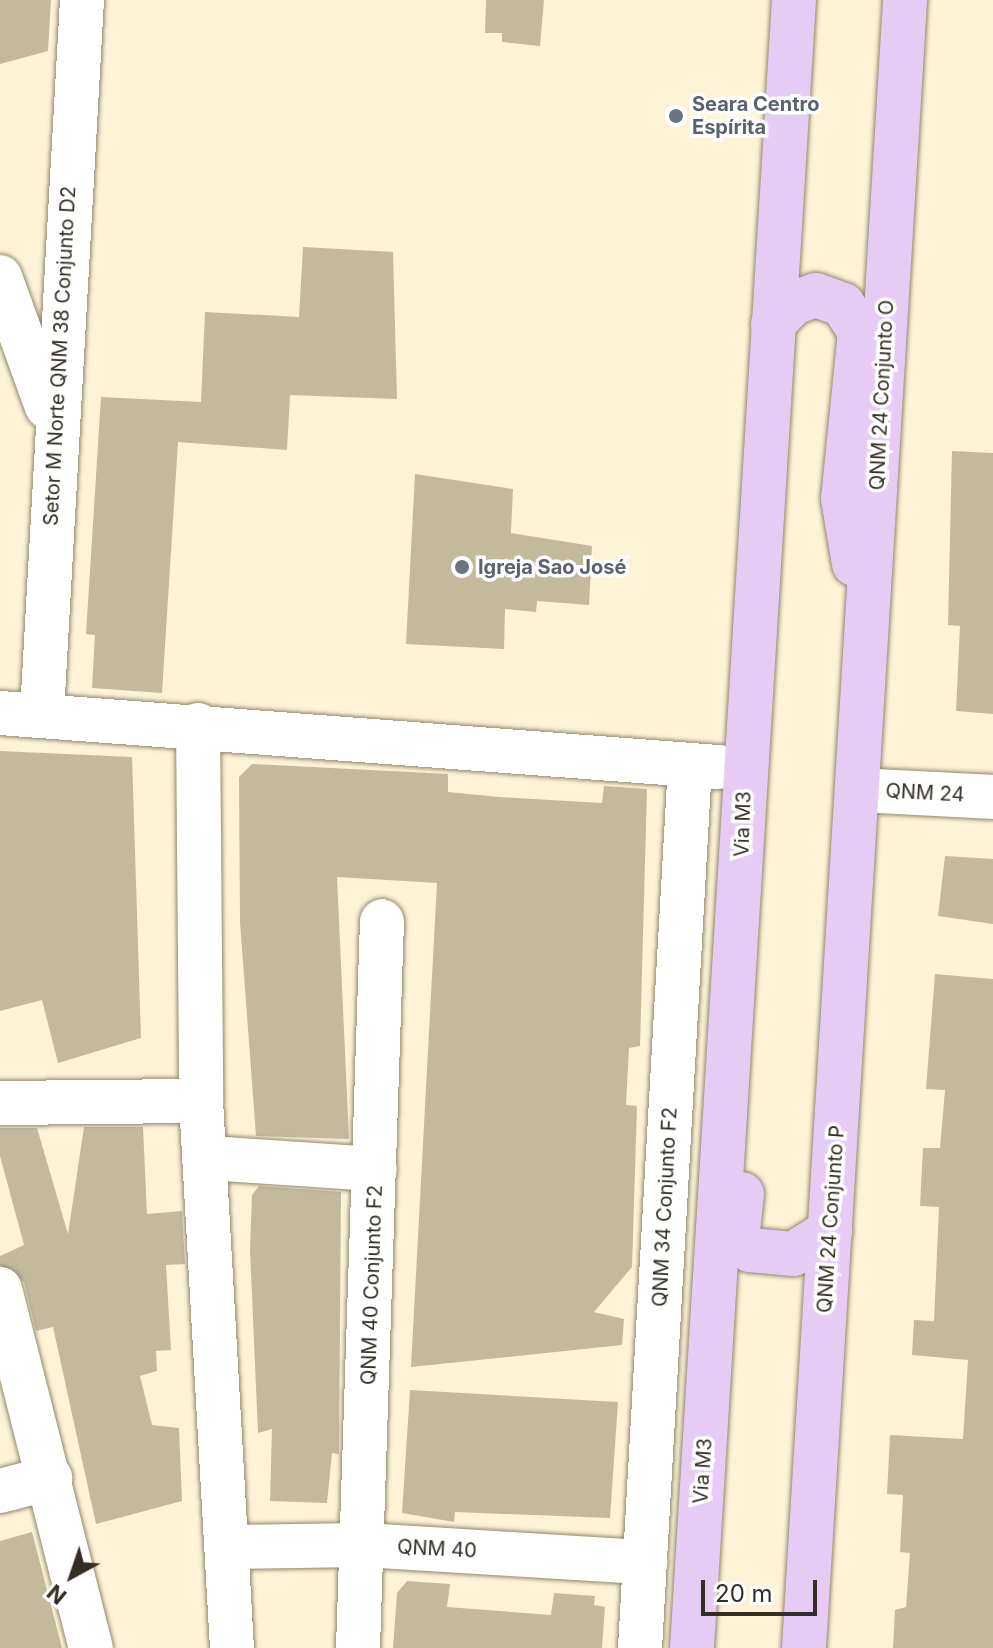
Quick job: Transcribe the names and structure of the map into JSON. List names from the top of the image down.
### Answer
{
  "streets": {
    "main road": ["QNM 24 Conjunto O", "Via M3", "QNM 24 Conjunto P"],
    "street": [
      "Setor M Norte QNM 38 Conjunto D2",
      "QNM 24",
      "QNM 34 Conjunto F2",
      "QNM 40 Conjunto F2",
      "QNM 40"
    ]
  },
  "crossings": [
    ["QNM 24 Conjunto O", "QNM 24"],
    ["QNM 24 Conjunto O", "QNM 24 Conjunto P"],
    ["QNM 24", "QNM 24 Conjunto P"],
    ["QNM 34 Conjunto F2", "QNM 40"],
    ["QNM 40 Conjunto F2", "QNM 40"]
  ],
  "places": ["Seara Centro Espírita", "Igreja Sao José"],
  "scale_bar": "20 m",
  "north": "bottom left"
}
